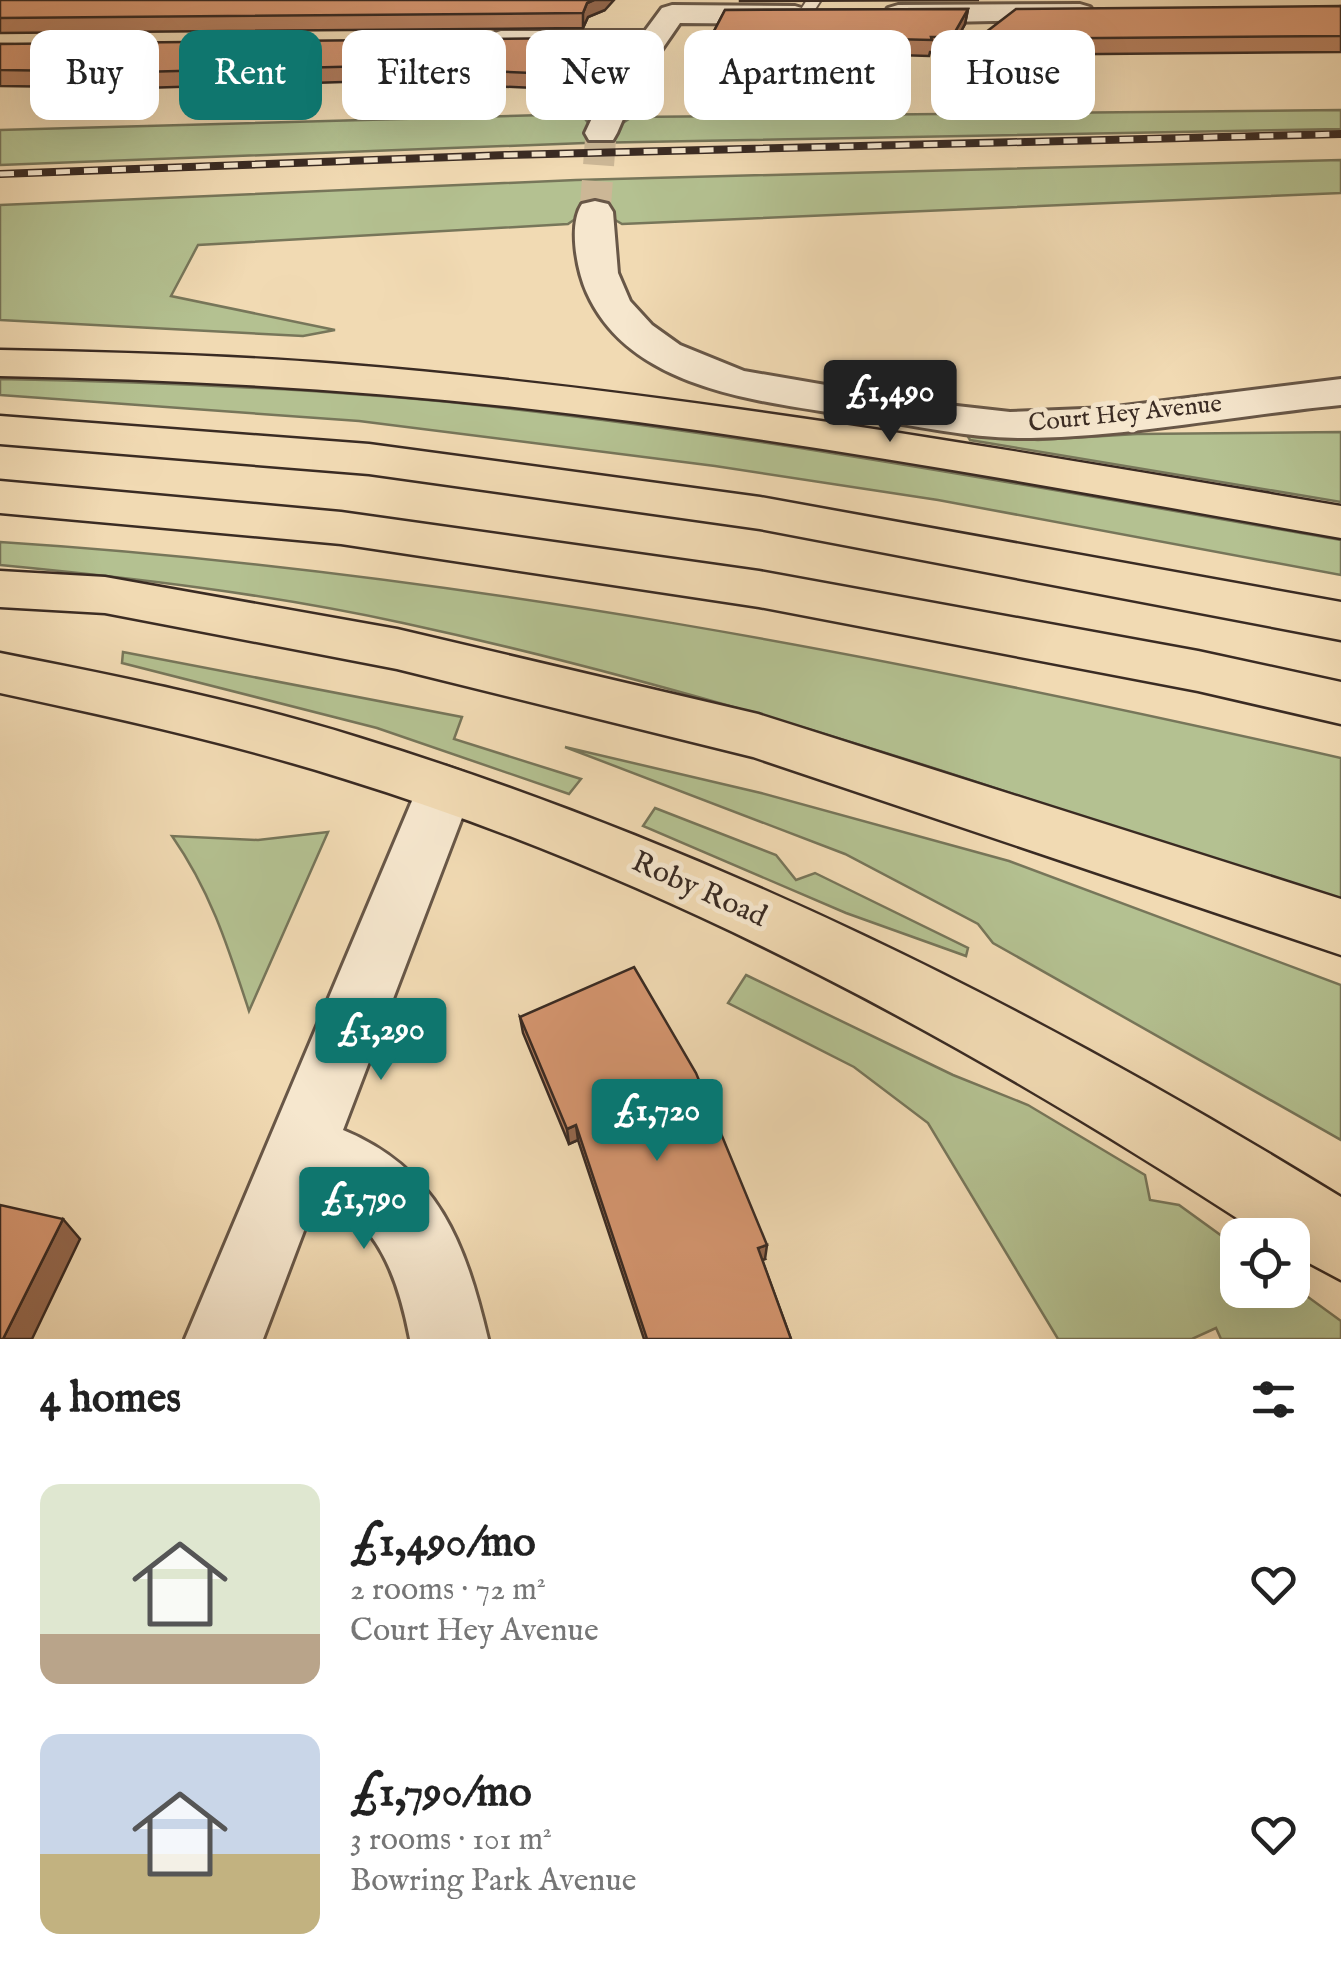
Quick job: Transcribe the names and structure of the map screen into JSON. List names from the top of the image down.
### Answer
{
  "streets": {
    "main road": ["Roby Road"],
    "street": ["Court Hey Avenue"]
  },
  "page": {
    "chip": [
      "Buy",
      "Rent",
      "Filters",
      "New",
      "Apartment",
      "House"
    ],
    "price": [
      "£1,490",
      "£1,290",
      "£1,720",
      "£1,790"
    ],
    "heading": "4 homes",
    "list": [
      {
        "name": "£1,490/mo",
        "note": "2 rooms · 72 m² · Court Hey Avenue"
      },
      {
        "name": "£1,790/mo",
        "note": "3 rooms · 101 m² · Bowring Park Avenue"
      }
    ]
  }
}
